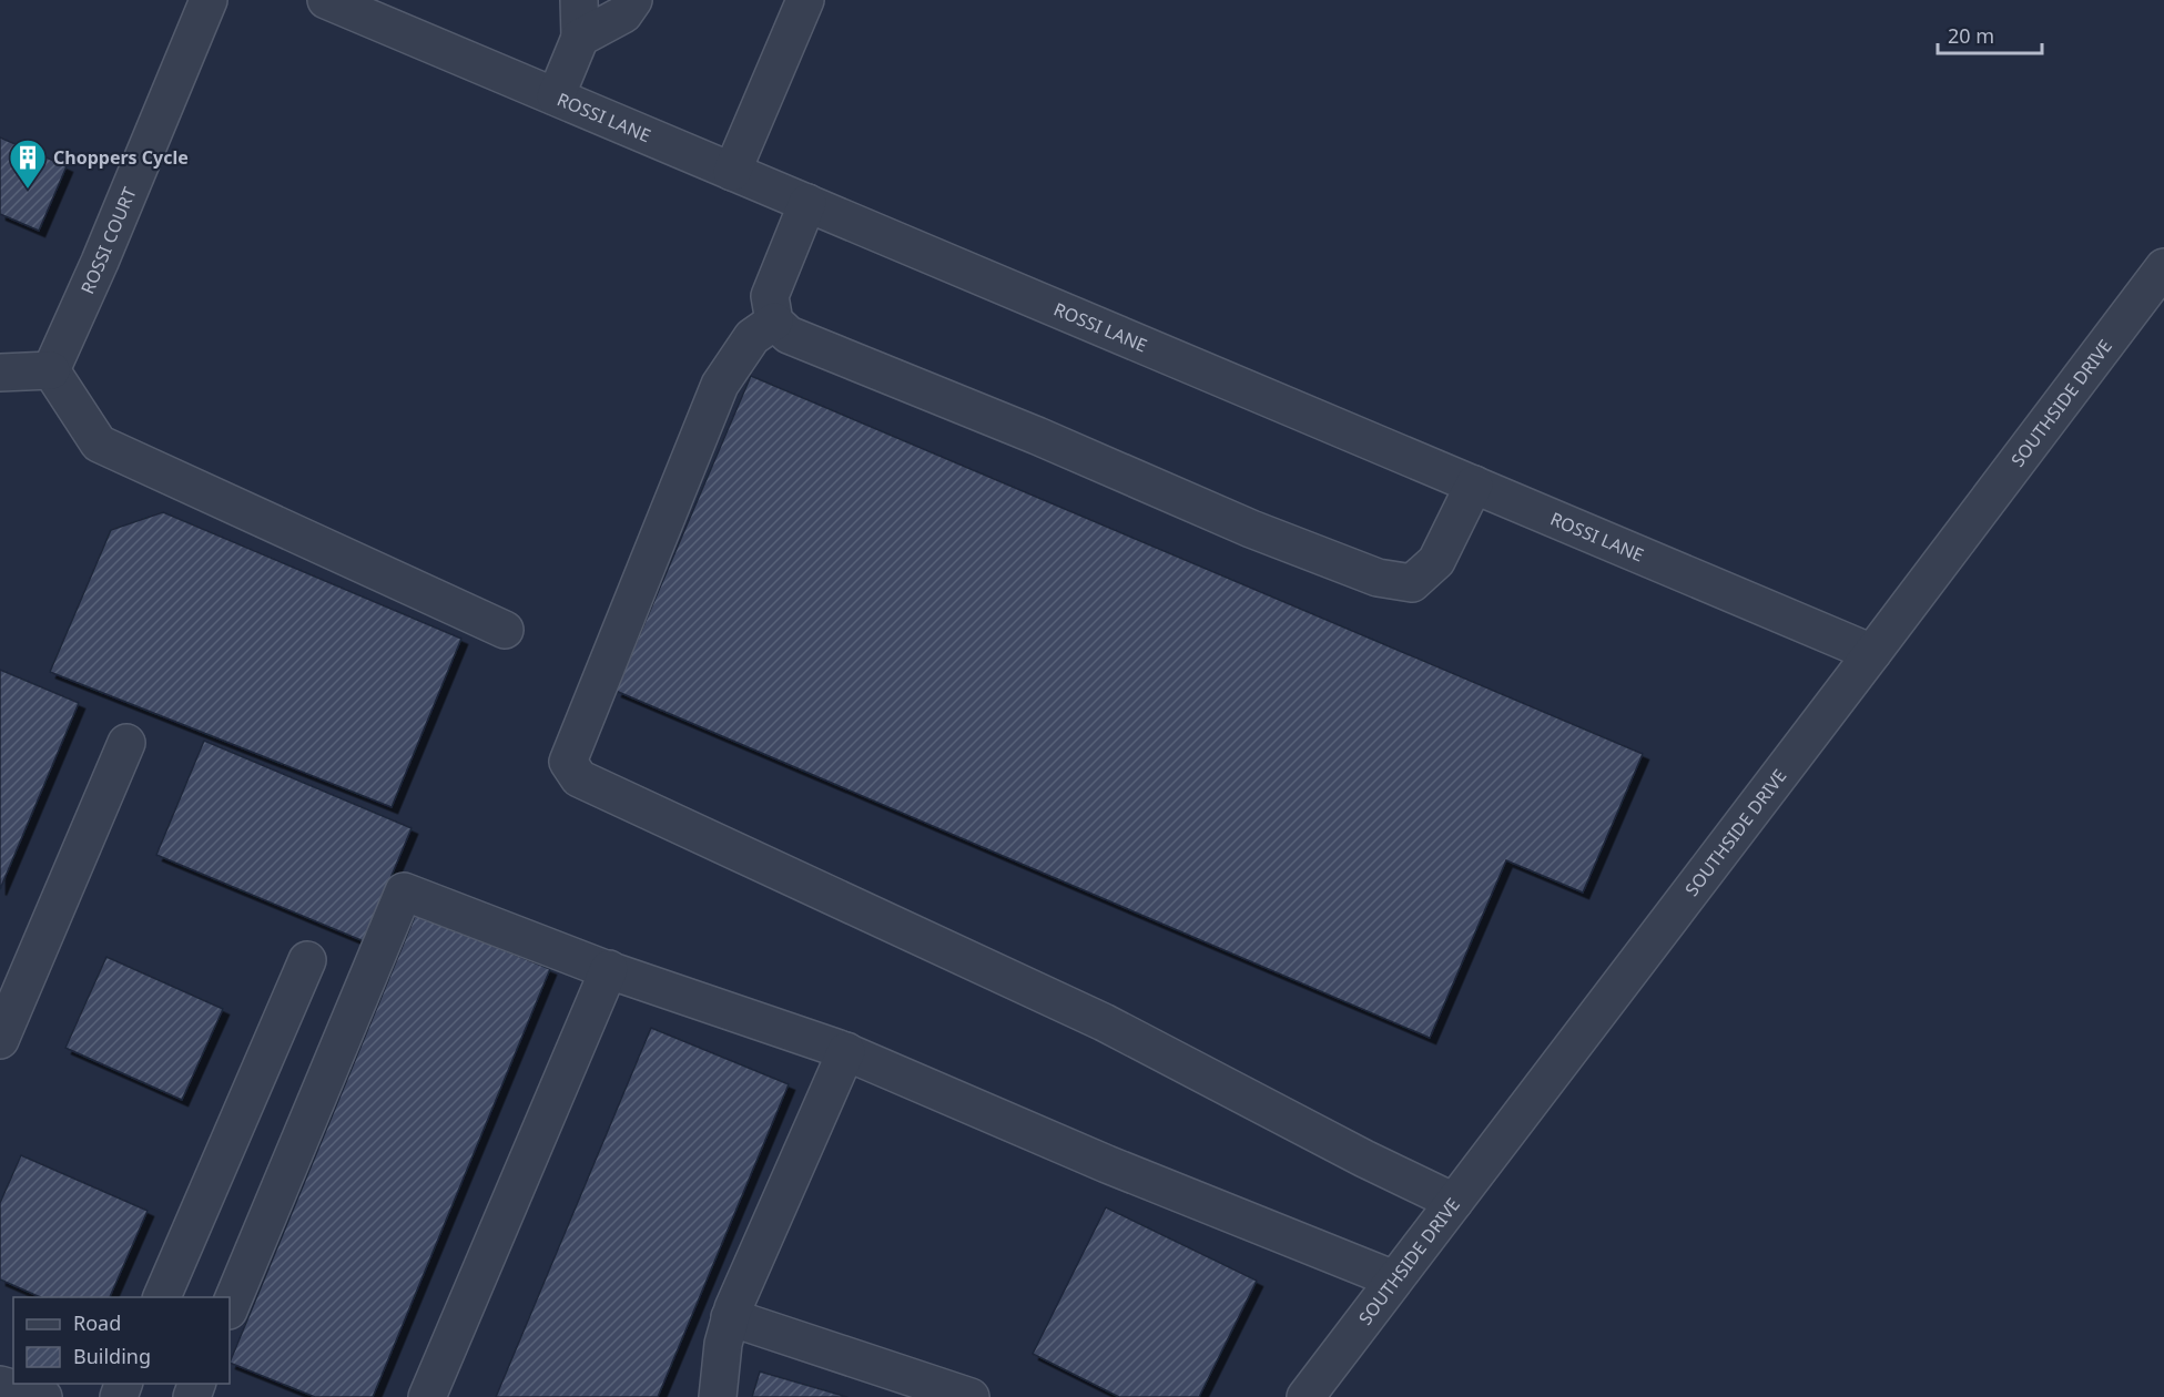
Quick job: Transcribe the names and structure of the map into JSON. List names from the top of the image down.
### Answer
{
  "streets": {
    "street": ["ROSSI LANE", "ROSSI COURT", "SOUTHSIDE DRIVE"]
  },
  "crossings": [
    ["ROSSI LANE", "SOUTHSIDE DRIVE"]
  ],
  "places": {
    "building": ["Choppers Cycle"]
  },
  "legend": ["Road", "Building"],
  "scale_bar": "20 m"
}
